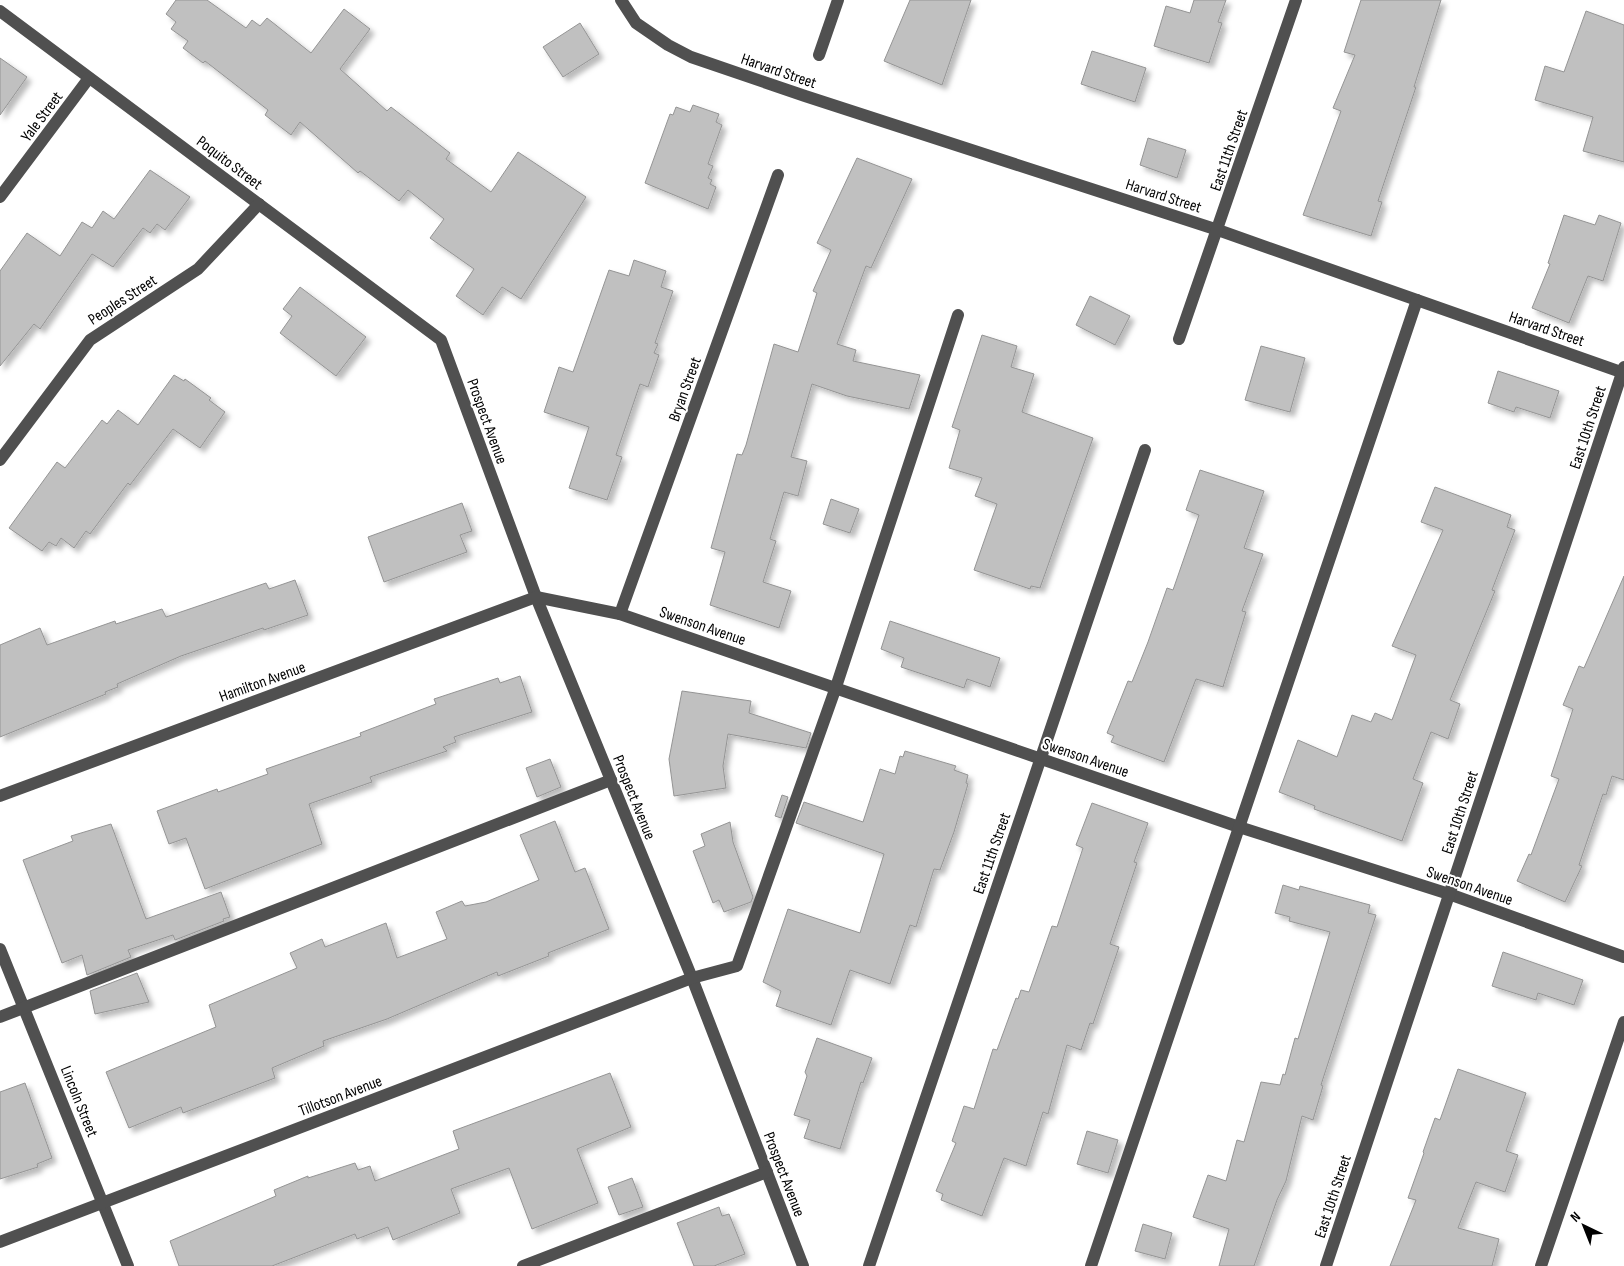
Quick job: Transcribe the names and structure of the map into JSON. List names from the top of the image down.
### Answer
{
  "streets": {
    "street": [
      "Harvard Street",
      "Yale Street",
      "East 11th Street",
      "Poquito Street",
      "Peoples Street",
      "Bryan Street",
      "Prospect Avenue",
      "East 10th Street",
      "Swenson Avenue",
      "Hamilton Avenue",
      "Tillotson Avenue",
      "Lincoln Street"
    ]
  },
  "crossings": [
    ["Harvard Street", "East 11th Street"],
    ["Harvard Street", "East 10th Street"],
    ["Yale Street", "Poquito Street"],
    ["East 11th Street", "Swenson Avenue"],
    ["Poquito Street", "Peoples Street"],
    ["Poquito Street", "Prospect Avenue"],
    ["Bryan Street", "Swenson Avenue"],
    ["Prospect Avenue", "Swenson Avenue"],
    ["Prospect Avenue", "Hamilton Avenue"],
    ["Prospect Avenue", "Tillotson Avenue"],
    ["East 10th Street", "Swenson Avenue"],
    ["Swenson Avenue", "Hamilton Avenue"],
    ["Swenson Avenue", "Tillotson Avenue"],
    ["Tillotson Avenue", "Lincoln Street"]
  ],
  "north": "top left"
}
